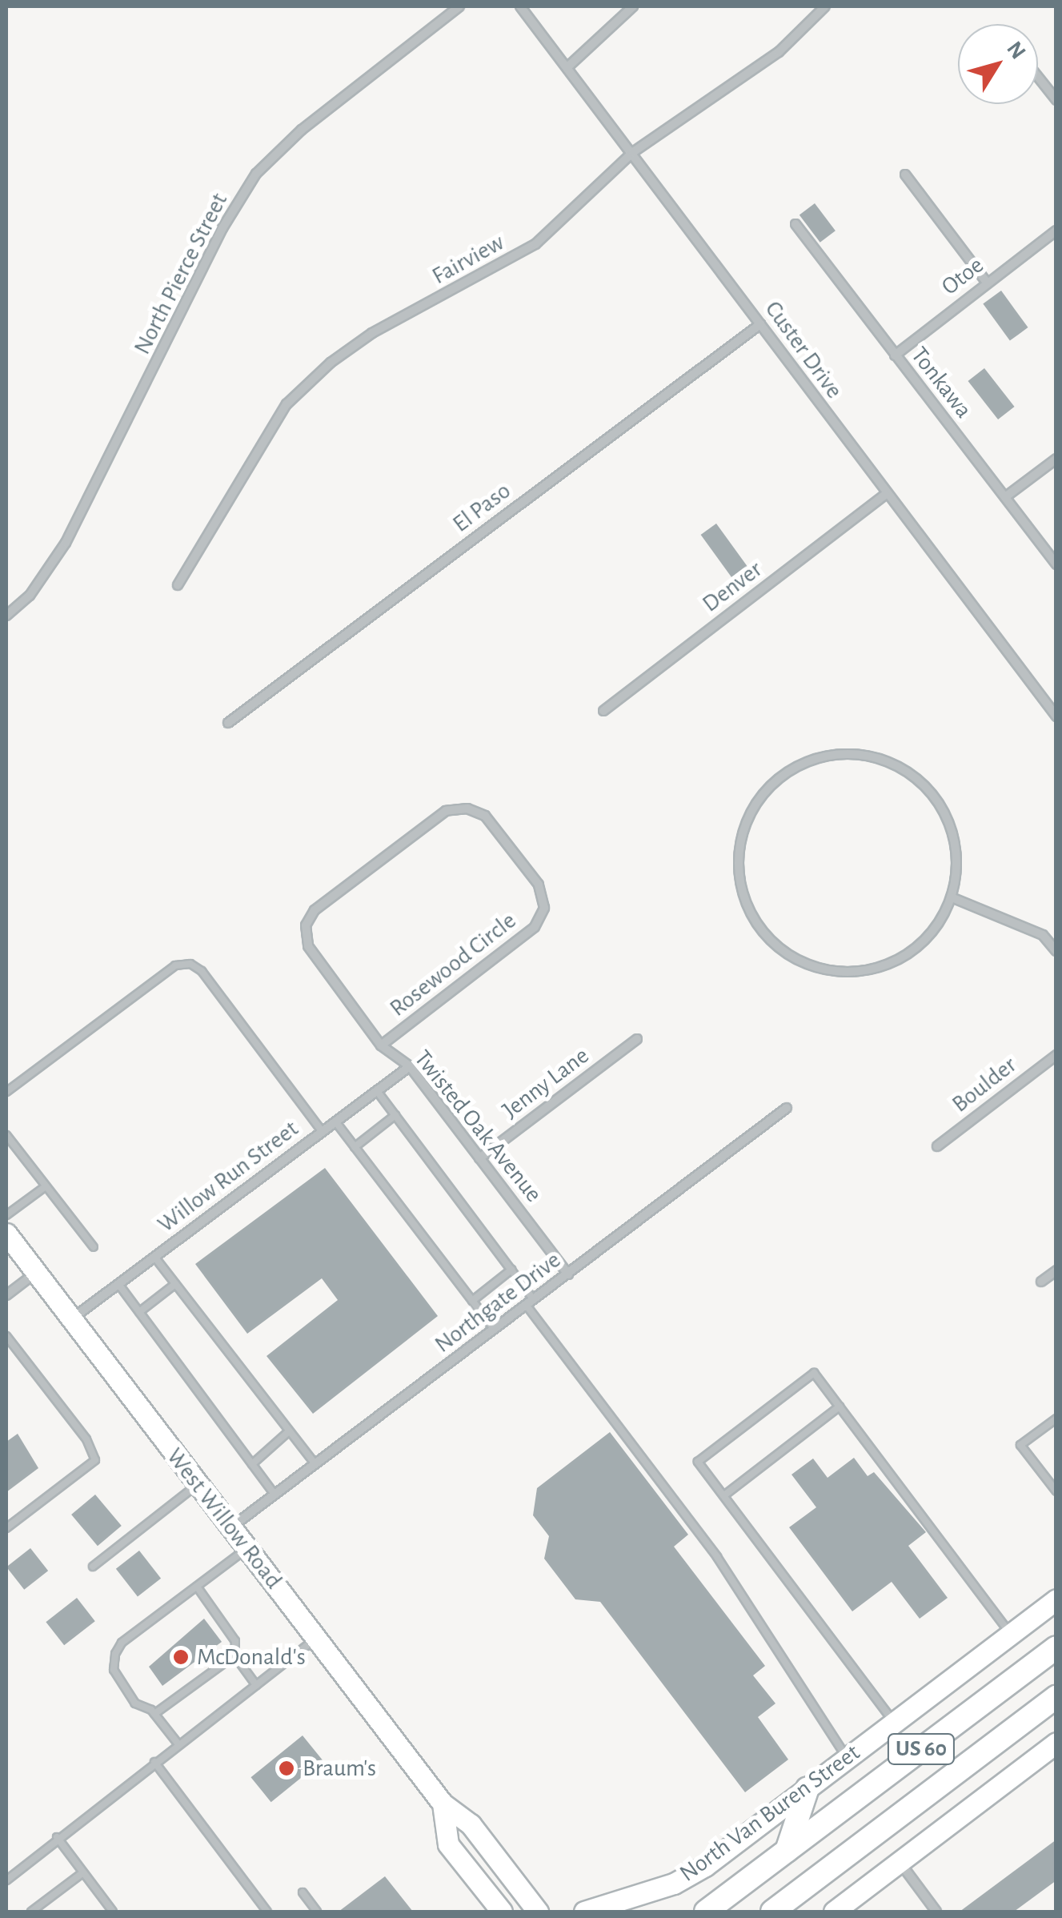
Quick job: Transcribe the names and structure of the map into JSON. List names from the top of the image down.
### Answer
{
  "streets": {
    "main road": ["West Willow Road", "US 60", "North Van Buren Street"],
    "street": [
      "Fairview",
      "North Pierce Street",
      "Otoe",
      "Custer Drive",
      "Tonkawa",
      "El Paso",
      "Denver",
      "Rosewood Circle",
      "Jenny Lane",
      "Boulder",
      "Twisted Oak Avenue",
      "Willow Run Street",
      "Northgate Drive"
    ]
  },
  "crossings": [
    ["Fairview", "Custer Drive"],
    ["Otoe", "Tonkawa"],
    ["Custer Drive", "El Paso"],
    ["Custer Drive", "Denver"],
    ["Rosewood Circle", "Twisted Oak Avenue"],
    ["Jenny Lane", "Twisted Oak Avenue"],
    ["Twisted Oak Avenue", "Willow Run Street"],
    ["Twisted Oak Avenue", "Northgate Drive"],
    ["Willow Run Street", "West Willow Road"],
    ["Northgate Drive", "West Willow Road"]
  ],
  "places": ["McDonald's", "Braum's"],
  "north": "top right"
}
